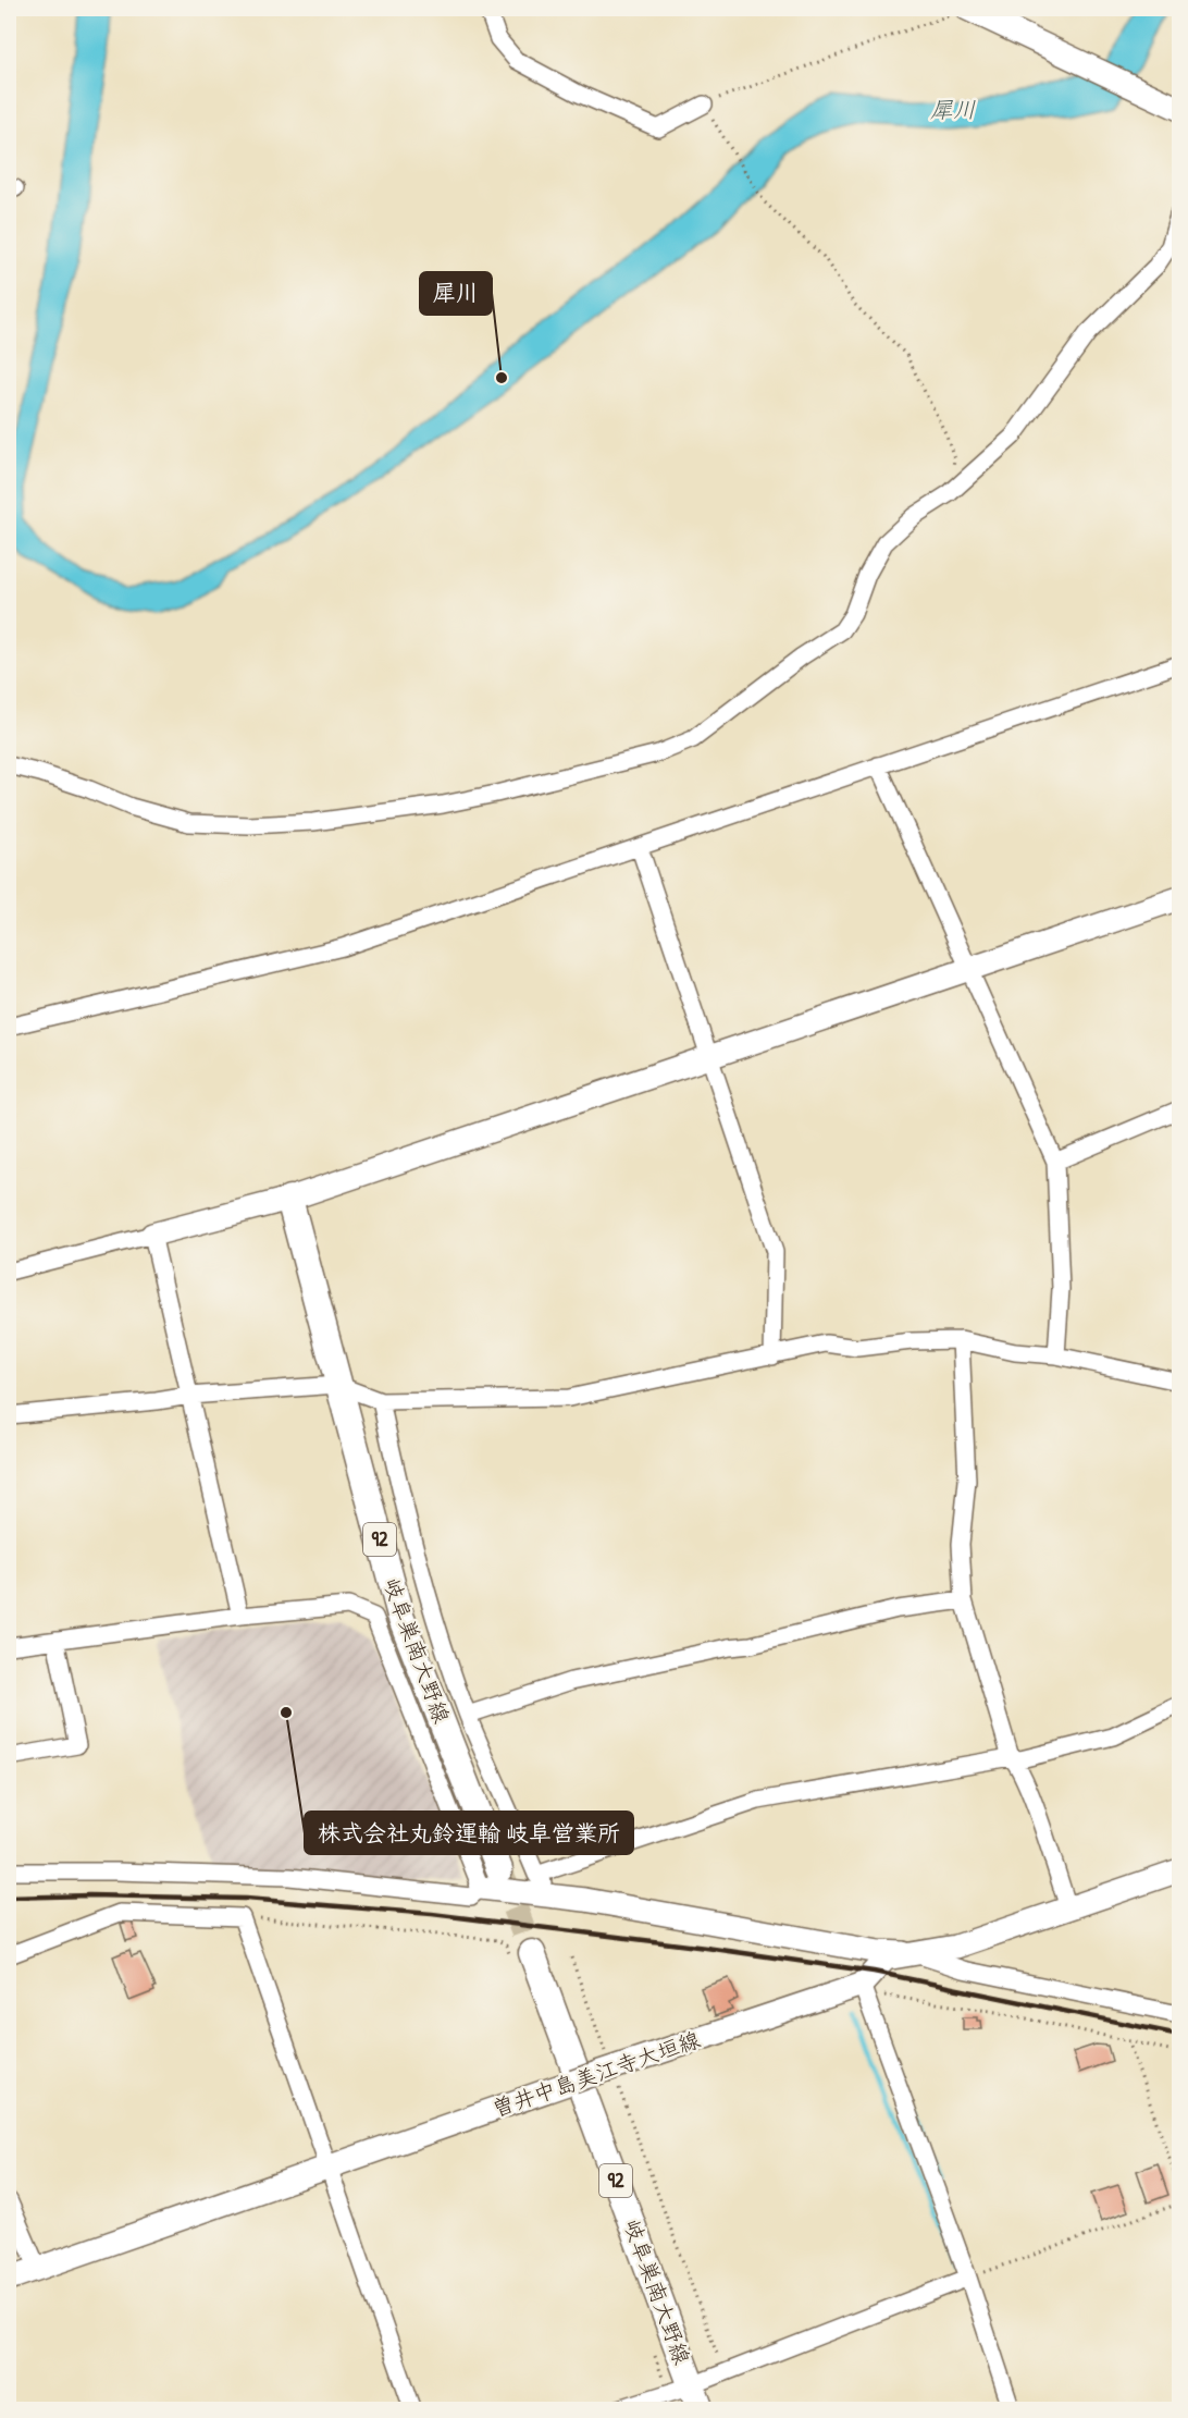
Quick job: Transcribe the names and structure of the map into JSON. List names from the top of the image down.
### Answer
{
  "streets": {
    "main road": ["92", "岐阜巣南大野線"],
    "street": ["曽井中島美江寺大垣線"]
  },
  "water": ["犀川"],
  "places": ["犀川", "株式会社丸鈴運輸 岐阜営業所"]
}
